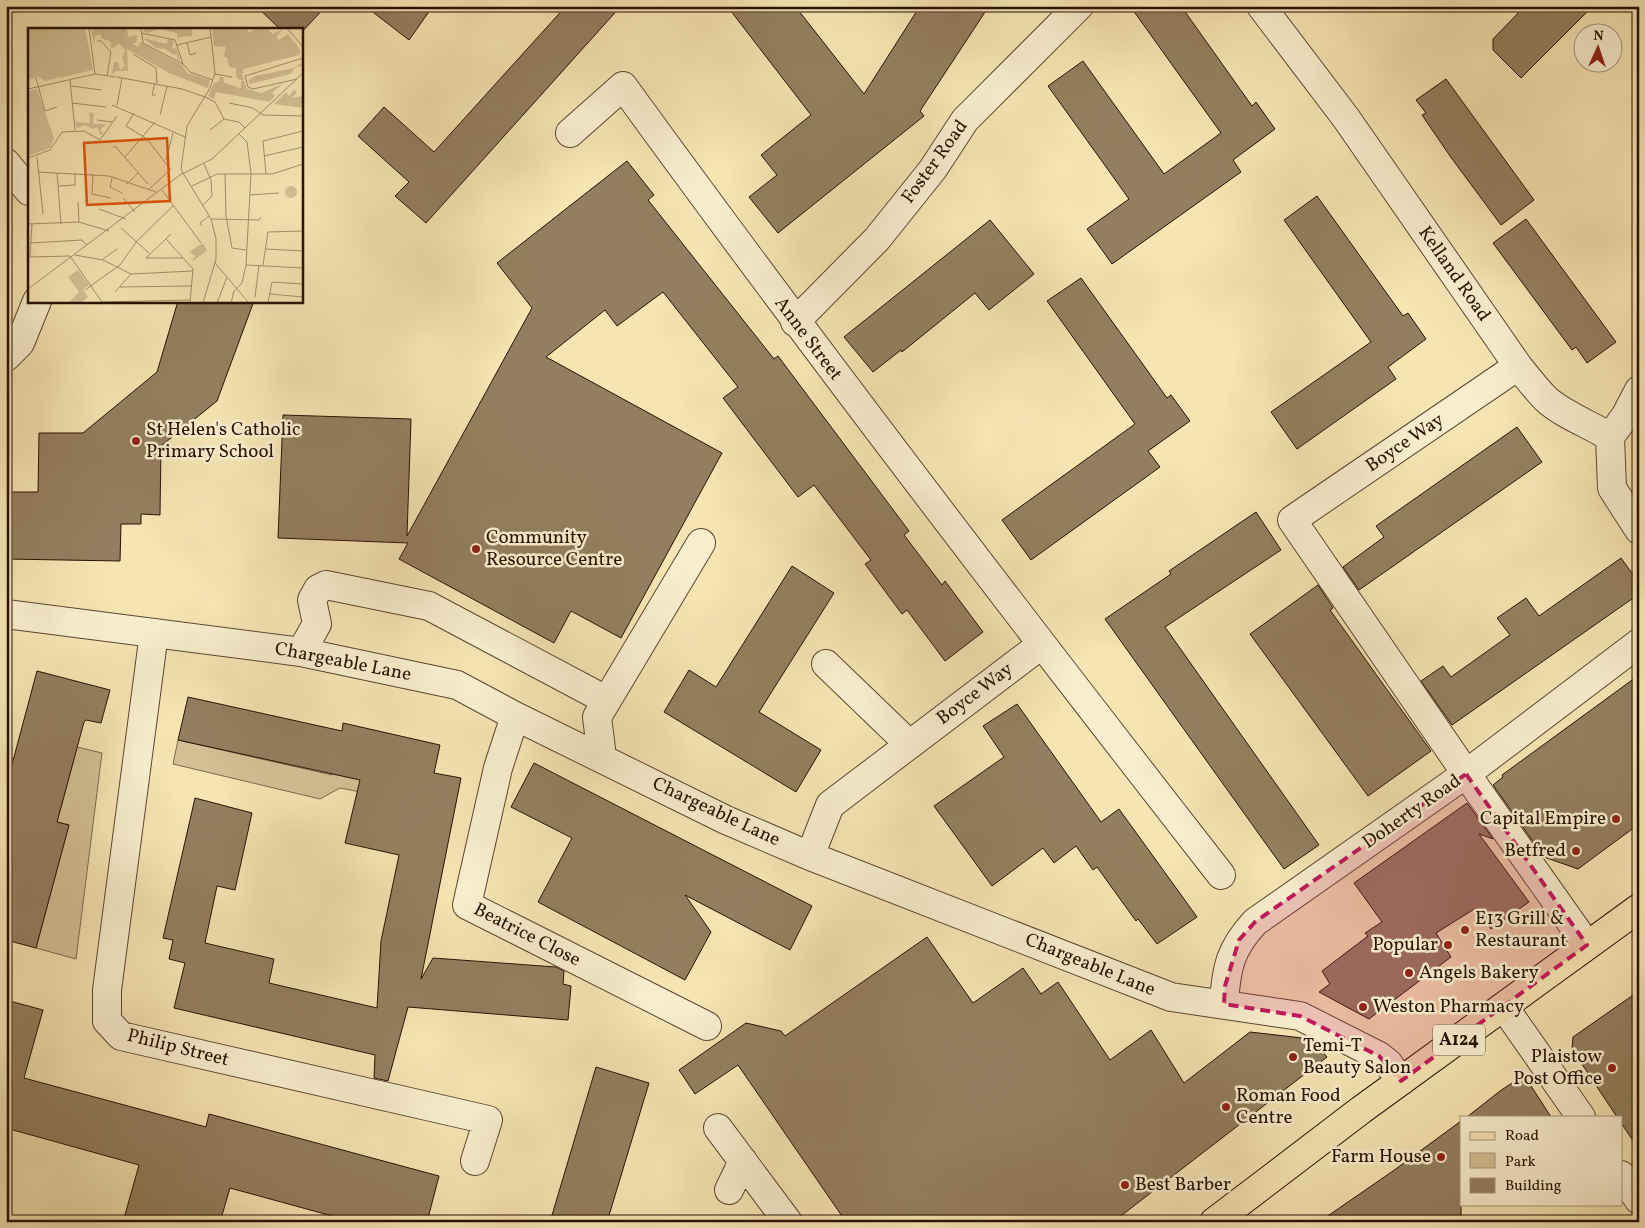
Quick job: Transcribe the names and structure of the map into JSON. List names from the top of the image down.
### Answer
{
  "streets": {
    "main road": ["A124"],
    "street": [
      "Foster Road",
      "Kelland Road",
      "Anne Street",
      "Boyce Way",
      "Chargeable Lane",
      "Doherty Road",
      "Beatrice Close",
      "Philip Street"
    ]
  },
  "crossings": [
    ["Foster Road", "Anne Street"],
    ["Kelland Road", "Boyce Way"],
    ["Anne Street", "Boyce Way"],
    ["Boyce Way", "Chargeable Lane"],
    ["Boyce Way", "Doherty Road"],
    ["Chargeable Lane", "Doherty Road"],
    ["Chargeable Lane", "Beatrice Close"],
    ["Chargeable Lane", "A124"],
    ["Chargeable Lane", "Philip Street"]
  ],
  "places": [
    "St Helen's Catholic Primary School",
    "Community Resource Centre",
    "Capital Empire",
    "Betfred",
    "E13 Grill & Restaurant",
    "Popular",
    "Angels Bakery",
    "Weston Pharmacy",
    "Temi-T Beauty Salon",
    "Plaistow Post Office",
    "Roman Food Centre",
    "Farm House",
    "Best Barber"
  ],
  "legend": ["Road", "Park", "Building"],
  "north": "top"
}
